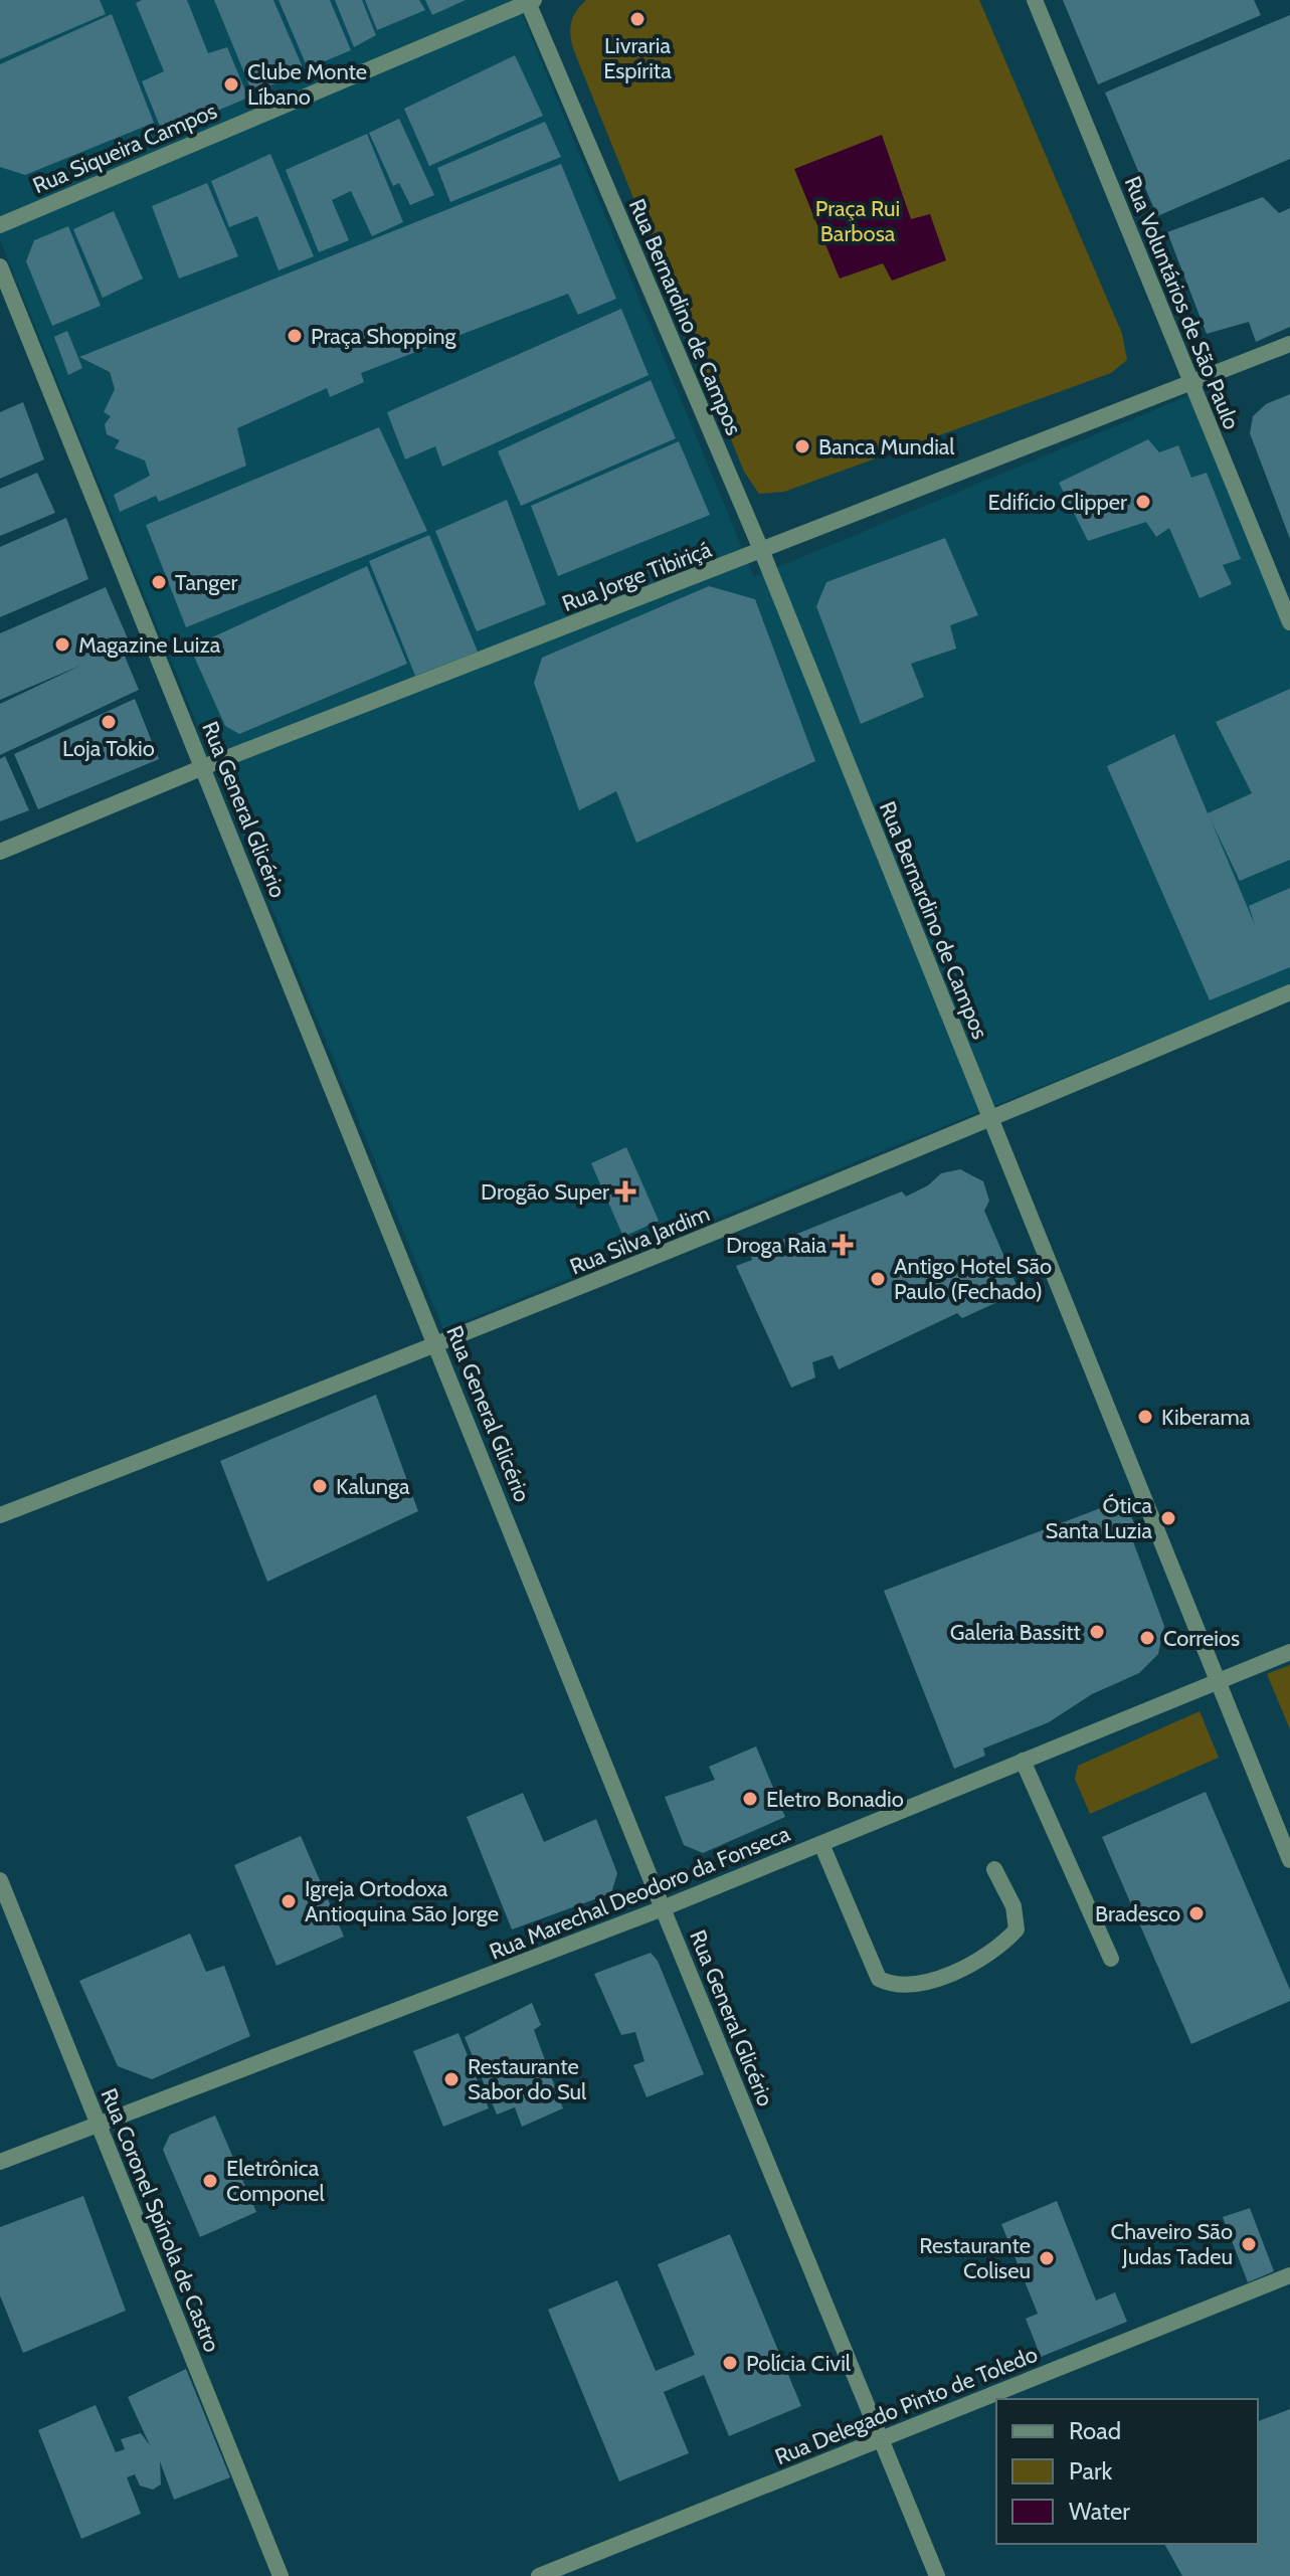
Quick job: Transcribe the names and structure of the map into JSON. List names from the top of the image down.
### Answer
{
  "streets": {
    "street": [
      "Rua Siqueira Campos",
      "Rua Voluntários de São Paulo",
      "Rua Bernardino de Campos",
      "Rua Jorge Tibiriçá",
      "Rua General Glicério",
      "Rua Silva Jardim",
      "Rua Marechal Deodoro da Fonseca",
      "Rua Coronel Spínola de Castro",
      "Rua Delegado Pinto de Toledo"
    ]
  },
  "crossings": [
    ["Rua Siqueira Campos", "Rua Bernardino de Campos"],
    ["Rua Voluntários de São Paulo", "Rua Jorge Tibiriçá"],
    ["Rua Bernardino de Campos", "Rua Jorge Tibiriçá"],
    ["Rua Bernardino de Campos", "Rua Silva Jardim"],
    ["Rua Bernardino de Campos", "Rua Marechal Deodoro da Fonseca"],
    ["Rua Jorge Tibiriçá", "Rua General Glicério"],
    ["Rua General Glicério", "Rua Silva Jardim"],
    ["Rua General Glicério", "Rua Marechal Deodoro da Fonseca"],
    ["Rua General Glicério", "Rua Delegado Pinto de Toledo"],
    ["Rua Marechal Deodoro da Fonseca", "Rua Coronel Spínola de Castro"]
  ],
  "parks": ["Praça Rui Barbosa"],
  "places": {
    "other": [
      "Livraria Espírita",
      "Clube Monte Líbano",
      "Praça Shopping",
      "Banca Mundial",
      "Edifício Clipper",
      "Tanger",
      "Magazine Luiza",
      "Loja Tokio",
      "Antigo Hotel São Paulo (Fechado)",
      "Kiberama",
      "Kalunga",
      "Ótica Santa Luzia",
      "Galeria Bassitt",
      "Correios",
      "Eletro Bonadio",
      "Igreja Ortodoxa Antioquina São Jorge",
      "Bradesco",
      "Restaurante Sabor do Sul",
      "Eletrônica Componel",
      "Chaveiro São Judas Tadeu",
      "Restaurante Coliseu",
      "Polícia Civil"
    ],
    "health": ["Drogão Super", "Droga Raia"]
  },
  "legend": ["Road", "Park", "Water"]
}
